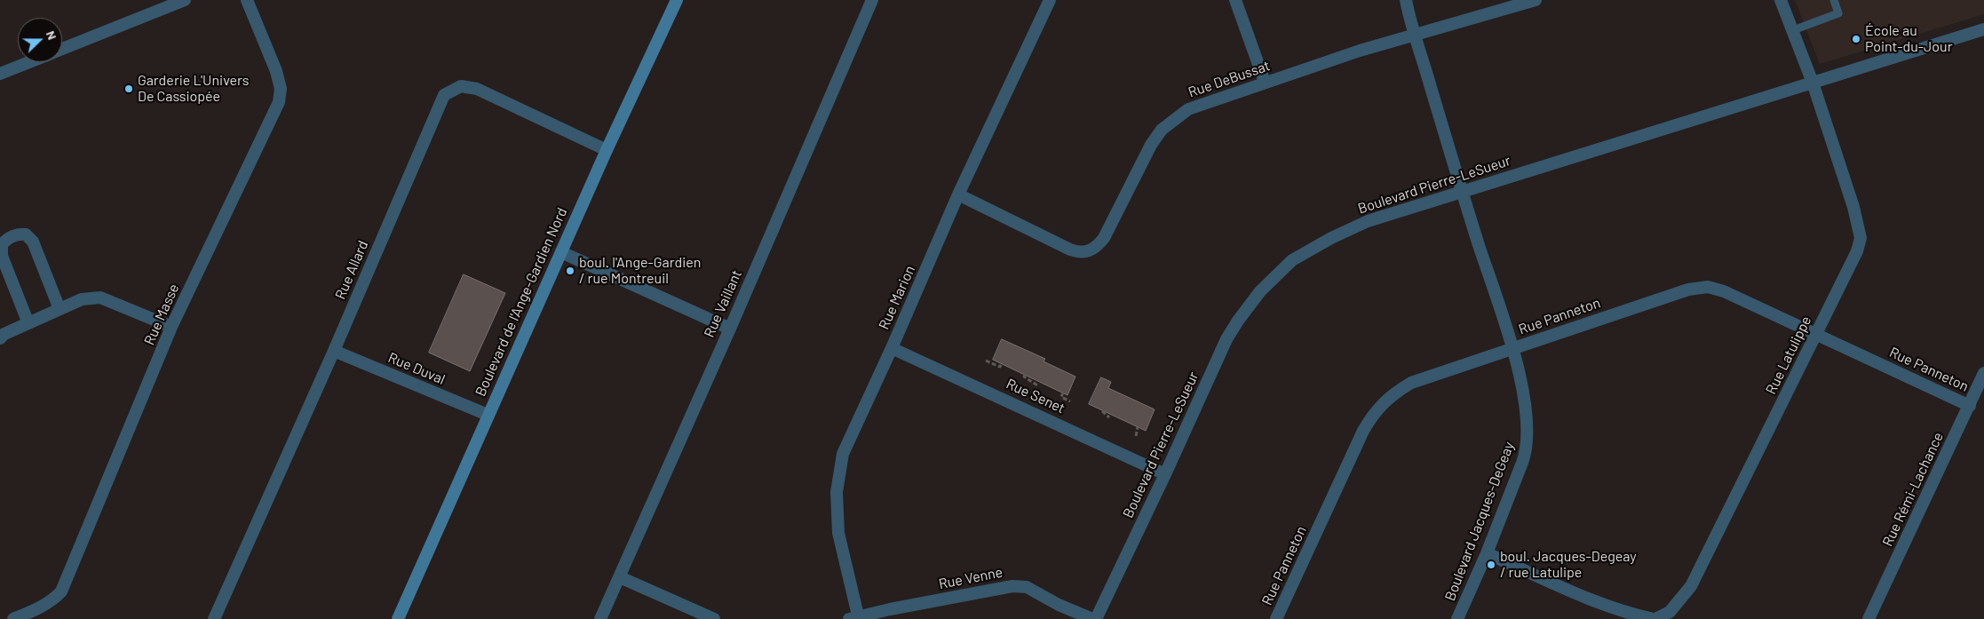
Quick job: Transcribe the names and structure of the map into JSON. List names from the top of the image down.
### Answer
{
  "streets": {
    "main road": ["Boulevard de l'Ange-Gardien Nord"],
    "street": [
      "Rue DeBussat",
      "Boulevard Pierre-LeSueur",
      "Rue Allard",
      "Rue Marion",
      "Rue Vaillant",
      "Rue Masse",
      "Rue Panneton",
      "Rue Latulippe",
      "Rue Duval",
      "Rue Senet",
      "Rue Rémi-Lachance",
      "Boulevard Jacques-DeGeay",
      "Rue Venne"
    ]
  },
  "crossings": [
    ["Rue DeBussat", "Rue Marion"],
    ["Rue DeBussat", "Boulevard Jacques-DeGeay"],
    ["Boulevard Pierre-LeSueur", "Rue Latulippe"],
    ["Boulevard Pierre-LeSueur", "Rue Senet"],
    ["Boulevard Pierre-LeSueur", "Boulevard Jacques-DeGeay"],
    ["Rue Allard", "Boulevard de l'Ange-Gardien Nord"],
    ["Rue Allard", "Rue Duval"],
    ["Rue Marion", "Rue Senet"],
    ["Rue Marion", "Rue Venne"],
    ["Boulevard de l'Ange-Gardien Nord", "Rue Duval"],
    ["Rue Panneton", "Rue Latulippe"],
    ["Rue Panneton", "Rue Rémi-Lachance"],
    ["Rue Panneton", "Boulevard Jacques-DeGeay"],
    ["Rue Latulippe", "Boulevard Jacques-DeGeay"]
  ],
  "places": [
    "École au Point-du-Jour",
    "Garderie L'Univers De Cassiopée",
    "boul. l'Ange-Gardien / rue Montreuil",
    "boul. Jacques-Degeay / rue Latulipe"
  ],
  "north": "right"
}
